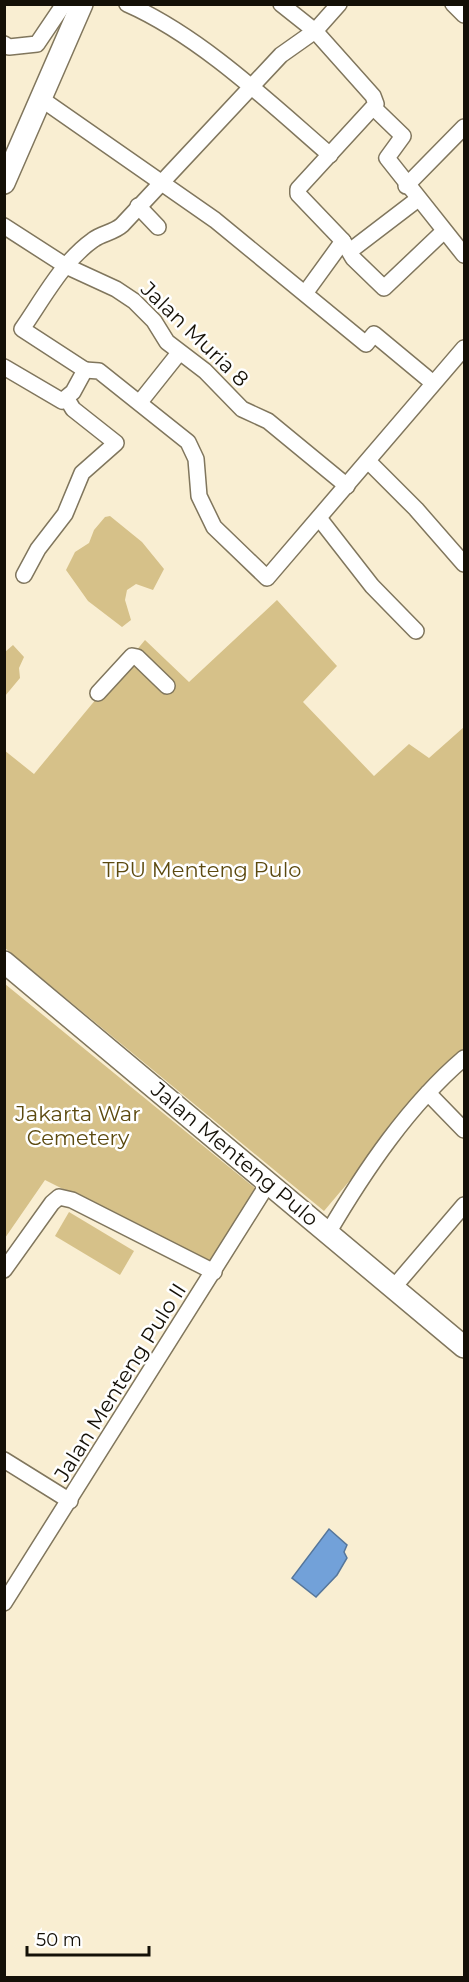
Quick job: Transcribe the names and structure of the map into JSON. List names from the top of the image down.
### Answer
{
  "streets": {
    "street": ["Jalan Muria 8", "Jalan Menteng Pulo", "Jalan Menteng Pulo II"]
  },
  "crossings": [
    ["Jalan Menteng Pulo", "Jalan Menteng Pulo II"]
  ],
  "parks": ["TPU Menteng Pulo", "Jakarta War Cemetery"],
  "scale_bar": "50 m"
}
